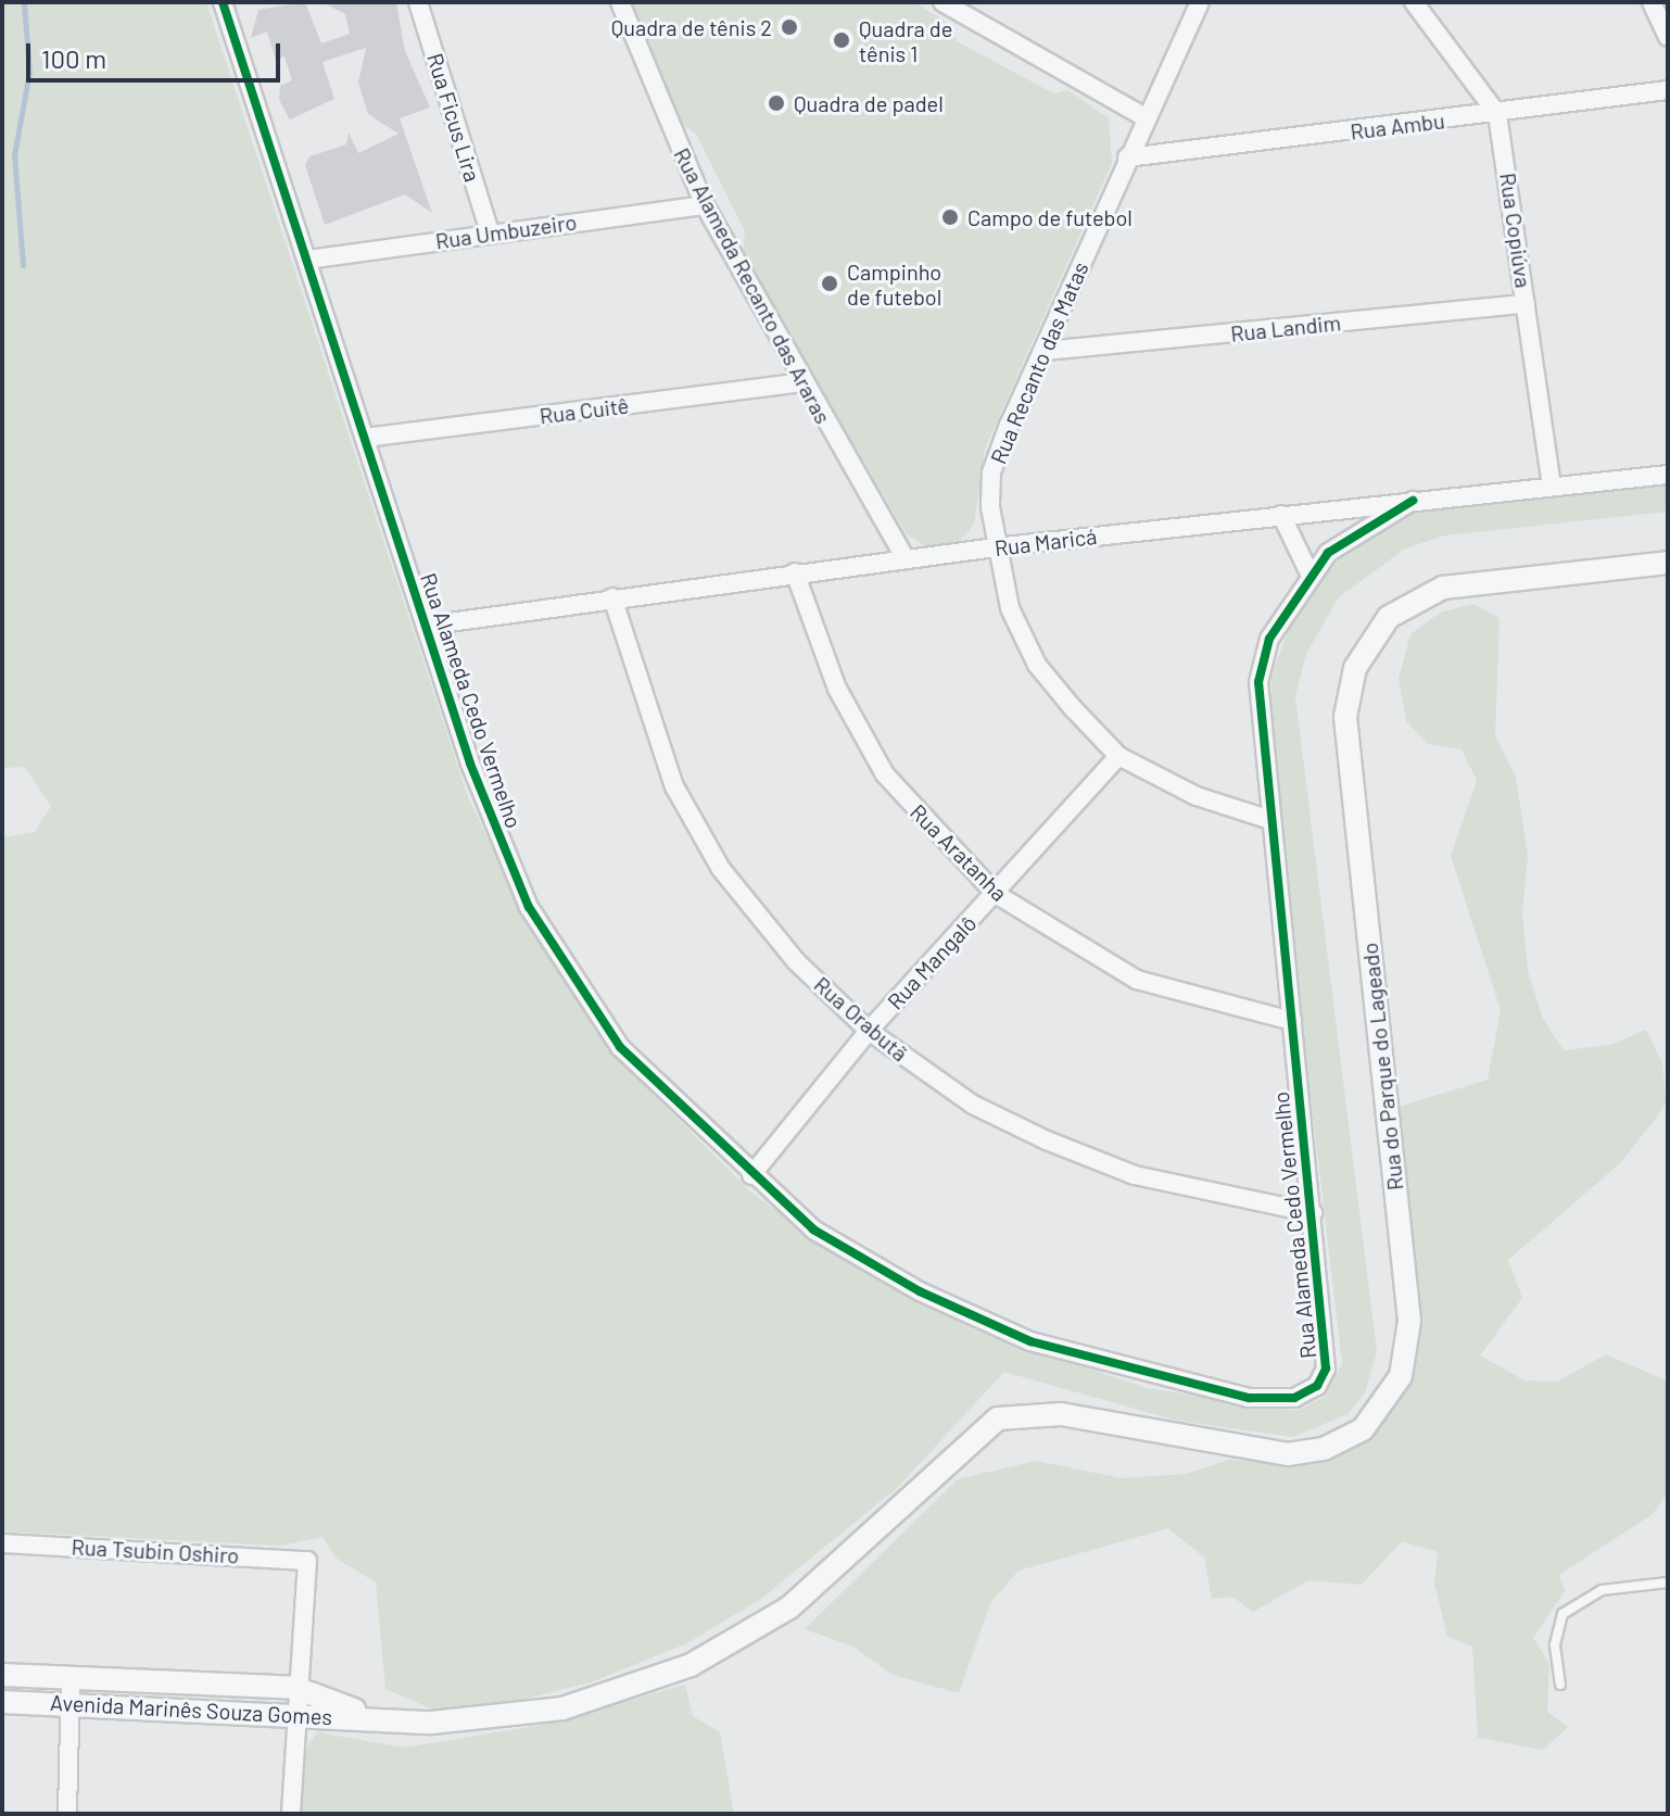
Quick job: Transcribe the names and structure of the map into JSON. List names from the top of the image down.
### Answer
{
  "streets": {
    "street": [
      "Rua Ficus Lira",
      "Rua Ambu",
      "Rua Copiúva",
      "Rua Umbuzeiro",
      "Rua Alameda Recanto das Araras",
      "Rua Landim",
      "Rua Recanto das Matas",
      "Rua Cuitê",
      "Rua Maricá",
      "Rua Alameda Cedo Vermelho",
      "Rua Aratanha",
      "Rua Mangalô",
      "Rua Orabutã",
      "Rua do Parque do Lageado",
      "Rua Tsubin Oshiro",
      "Avenida Marinês Souza Gomes"
    ]
  },
  "crossings": [
    ["Rua Ficus Lira", "Rua Umbuzeiro"],
    ["Rua Ambu", "Rua Copiúva"],
    ["Rua Ambu", "Rua Recanto das Matas"],
    ["Rua Copiúva", "Rua Landim"],
    ["Rua Copiúva", "Rua Maricá"],
    ["Rua Umbuzeiro", "Rua Alameda Recanto das Araras"],
    ["Rua Umbuzeiro", "Rua Alameda Cedo Vermelho"],
    ["Rua Alameda Recanto das Araras", "Rua Cuitê"],
    ["Rua Alameda Recanto das Araras", "Rua Maricá"],
    ["Rua Landim", "Rua Recanto das Matas"],
    ["Rua Recanto das Matas", "Rua Maricá"],
    ["Rua Recanto das Matas", "Rua Alameda Cedo Vermelho"],
    ["Rua Recanto das Matas", "Rua Mangalô"],
    ["Rua Cuitê", "Rua Alameda Cedo Vermelho"],
    ["Rua Maricá", "Rua Alameda Cedo Vermelho"],
    ["Rua Maricá", "Rua Aratanha"],
    ["Rua Maricá", "Rua Orabutã"],
    ["Rua Alameda Cedo Vermelho", "Rua Aratanha"],
    ["Rua Alameda Cedo Vermelho", "Rua Mangalô"],
    ["Rua Alameda Cedo Vermelho", "Rua Orabutã"],
    ["Rua Aratanha", "Rua Mangalô"],
    ["Rua Mangalô", "Rua Orabutã"],
    ["Rua do Parque do Lageado", "Avenida Marinês Souza Gomes"],
    ["Rua Tsubin Oshiro", "Avenida Marinês Souza Gomes"]
  ],
  "places": [
    "Quadra de tênis 2",
    "Quadra de tênis 1",
    "Quadra de padel",
    "Campo de futebol",
    "Campinho de futebol"
  ],
  "scale_bar": "100 m"
}
